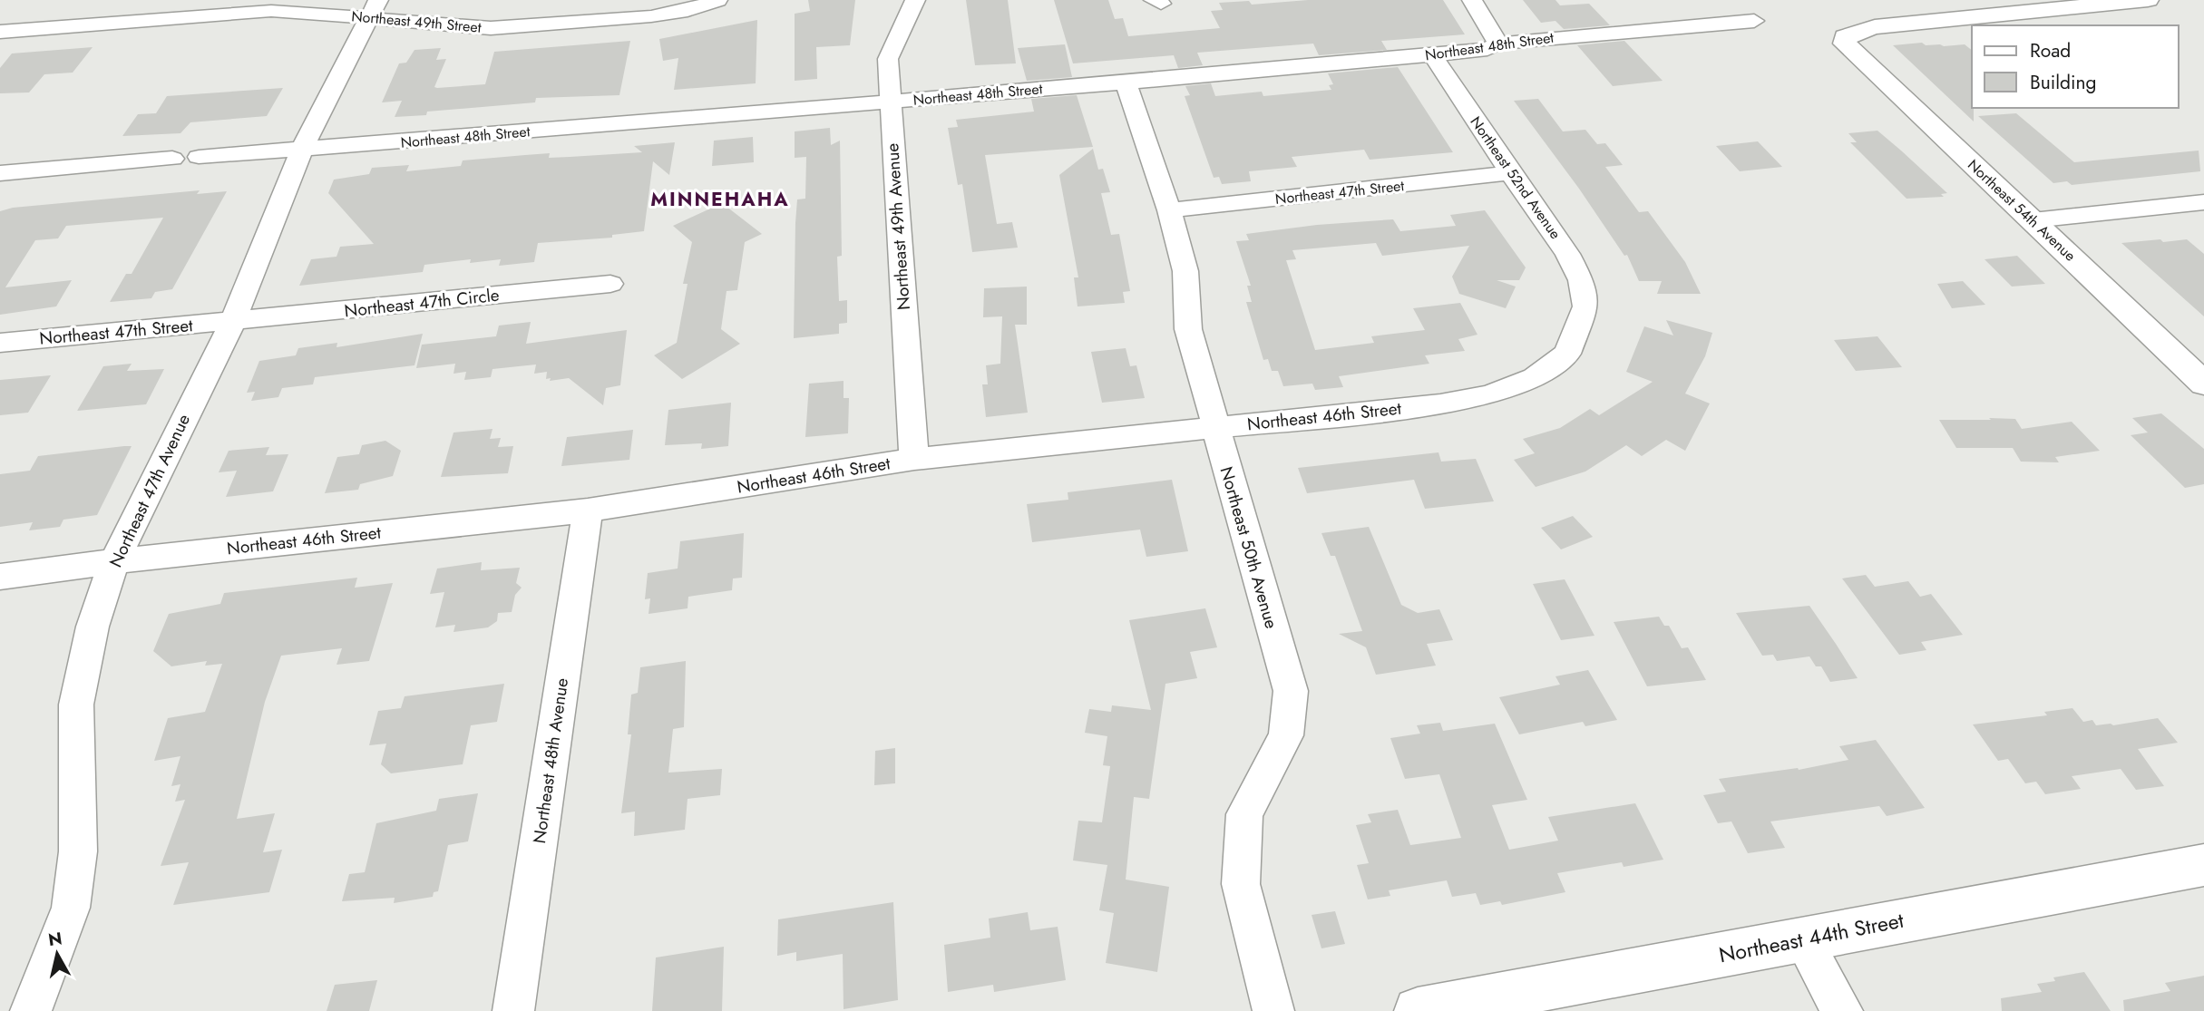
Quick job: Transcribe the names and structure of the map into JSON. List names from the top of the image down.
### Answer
{
  "streets": {
    "street": [
      "Northeast 49th Street",
      "Northeast 48th Street",
      "Northeast 52nd Avenue",
      "Northeast 47th Street",
      "Northeast 54th Avenue",
      "Northeast 49th Avenue",
      "Northeast 47th Circle",
      "Northeast 46th Street",
      "Northeast 47th Avenue",
      "Northeast 50th Avenue",
      "Northeast 48th Avenue",
      "Northeast 44th Street"
    ]
  },
  "crossings": [
    ["Northeast 49th Street", "Northeast 47th Avenue"],
    ["Northeast 48th Street", "Northeast 52nd Avenue"],
    ["Northeast 48th Street", "Northeast 49th Avenue"],
    ["Northeast 48th Street", "Northeast 47th Avenue"],
    ["Northeast 48th Street", "Northeast 50th Avenue"],
    ["Northeast 52nd Avenue", "Northeast 47th Street"],
    ["Northeast 52nd Avenue", "Northeast 46th Street"],
    ["Northeast 47th Street", "Northeast 47th Circle"],
    ["Northeast 47th Street", "Northeast 47th Avenue"],
    ["Northeast 47th Street", "Northeast 50th Avenue"],
    ["Northeast 49th Avenue", "Northeast 46th Street"],
    ["Northeast 47th Circle", "Northeast 47th Avenue"],
    ["Northeast 46th Street", "Northeast 47th Avenue"],
    ["Northeast 46th Street", "Northeast 50th Avenue"],
    ["Northeast 46th Street", "Northeast 48th Avenue"]
  ],
  "districts": ["MINNEHAHA"],
  "legend": ["Road", "Building"],
  "north": "top"
}
